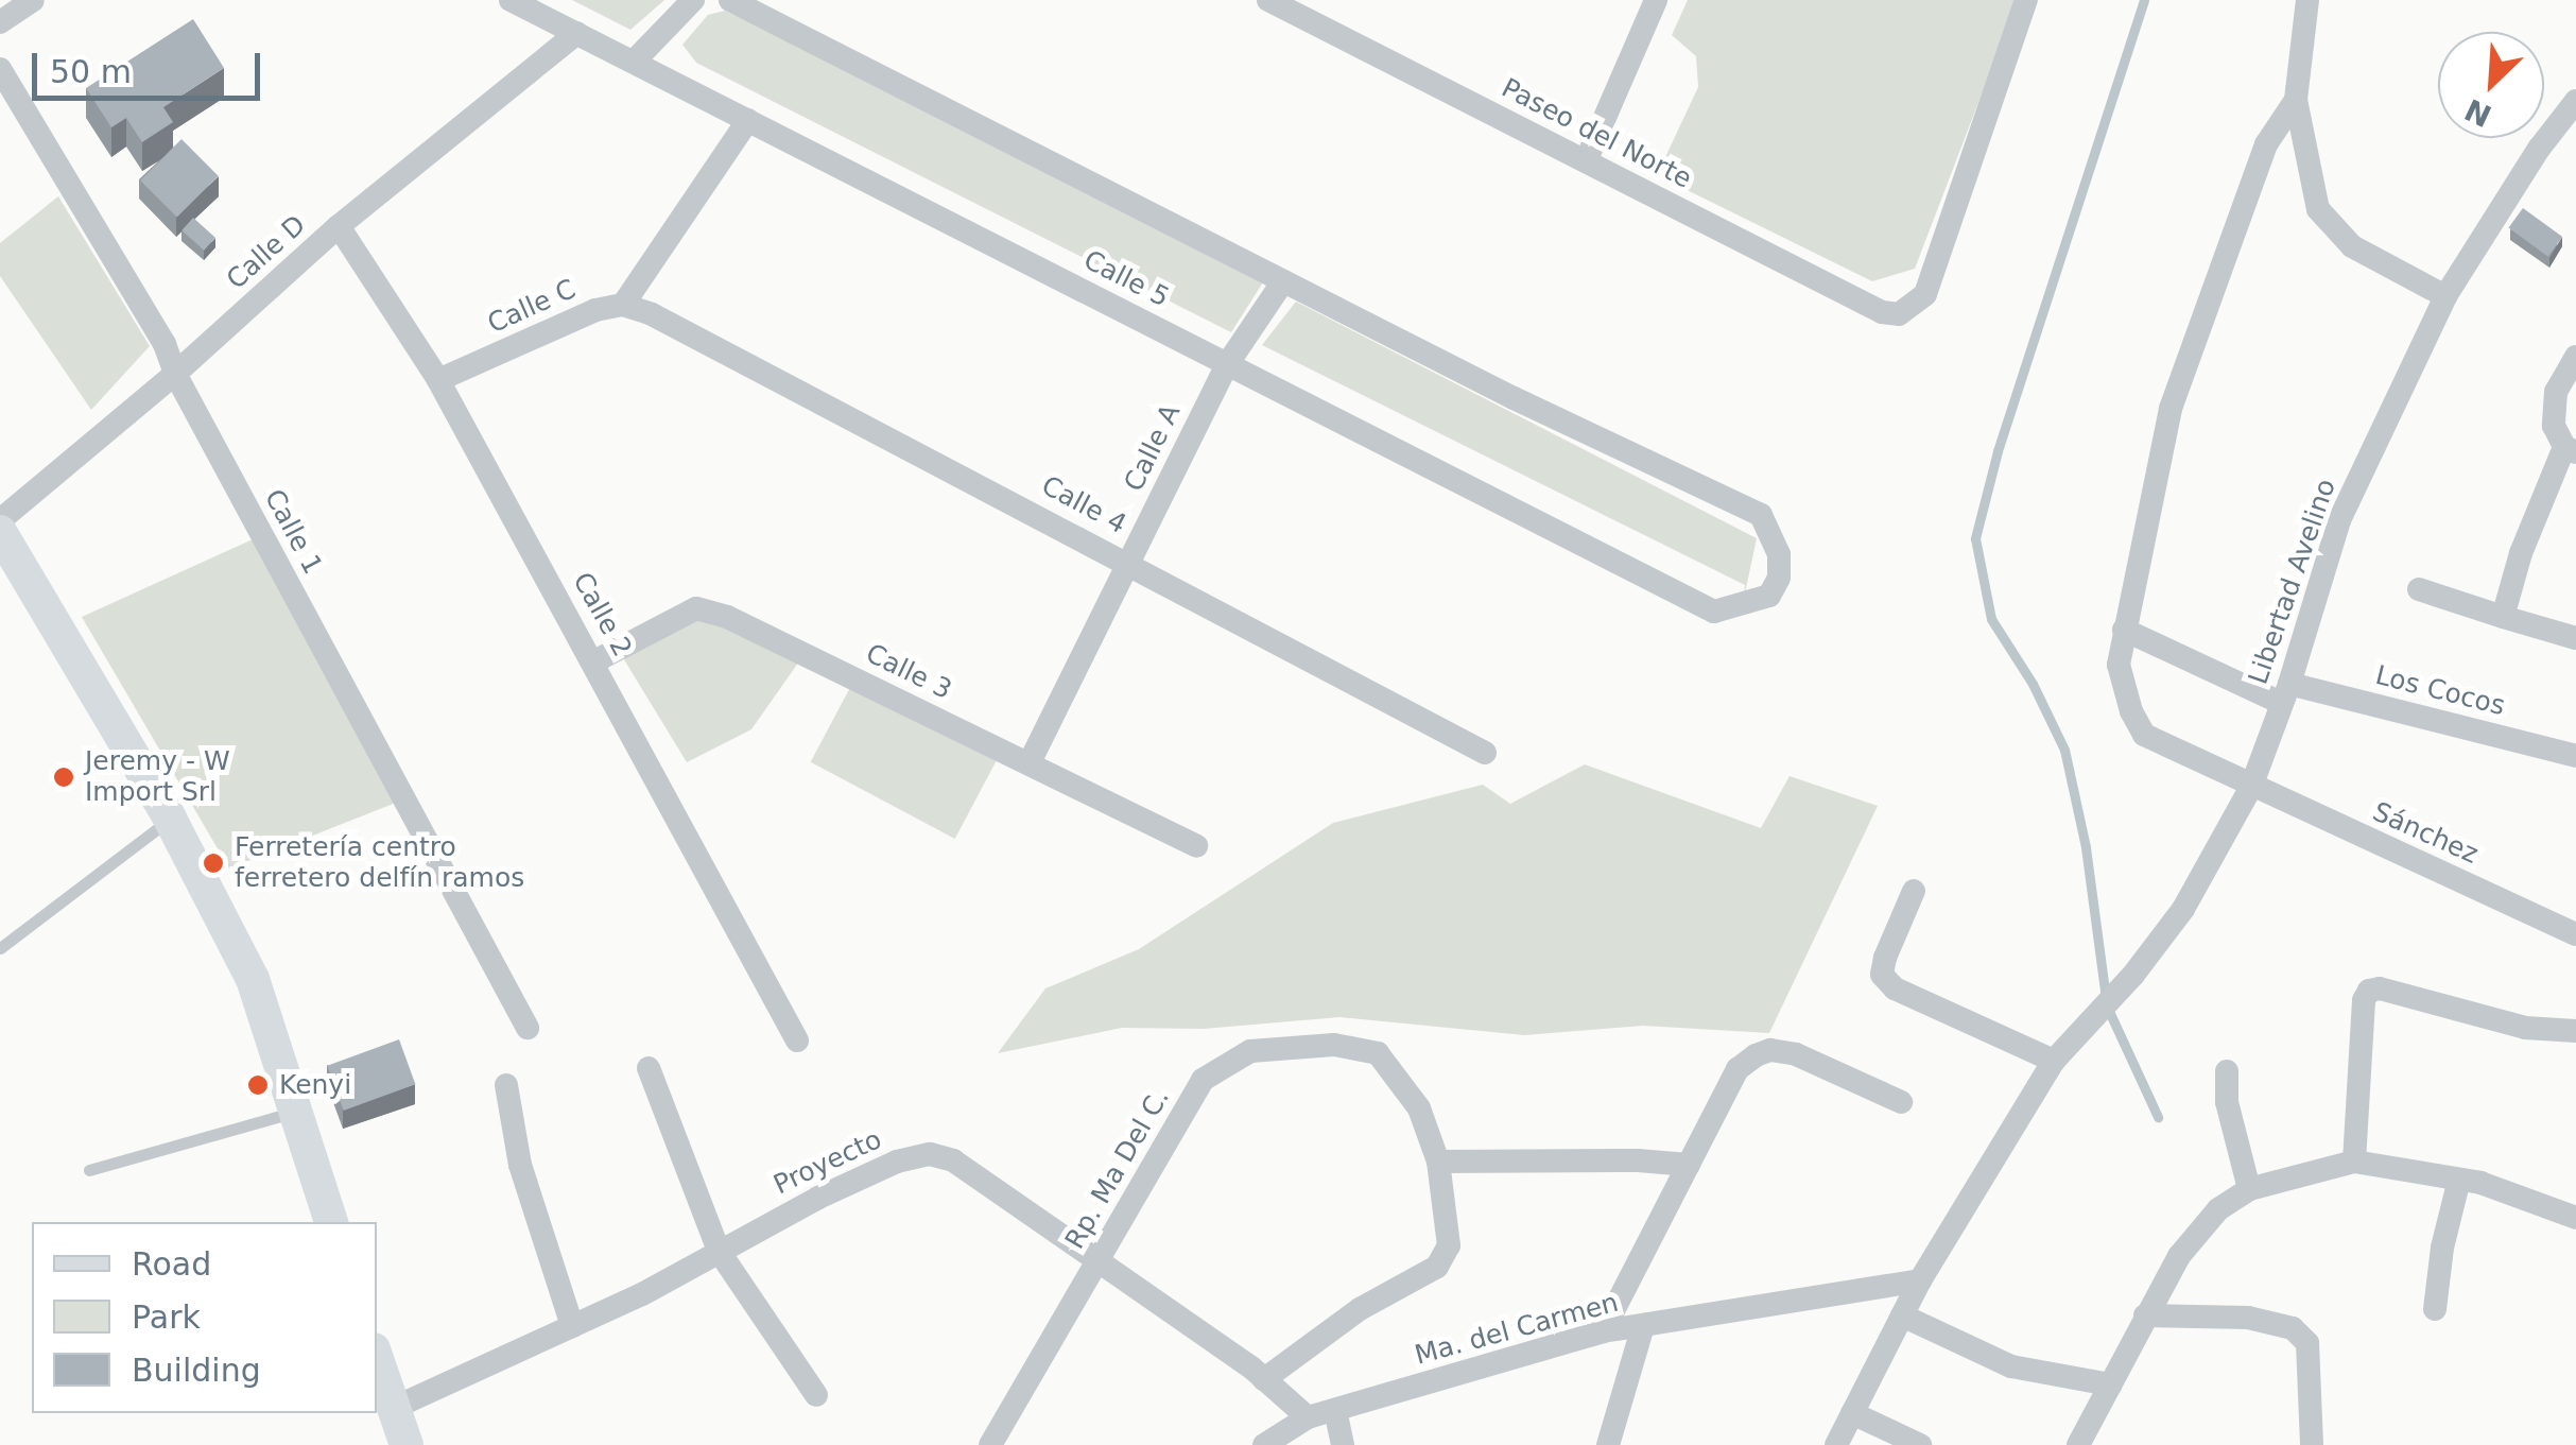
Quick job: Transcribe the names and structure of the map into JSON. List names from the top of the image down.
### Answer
{
  "streets": {
    "street": [
      "Paseo del Norte",
      "Calle D",
      "Calle 5",
      "Calle C",
      "Calle A",
      "Calle 4",
      "Calle 1",
      "Libertad Avelino",
      "Calle 2",
      "Calle 3",
      "Los Cocos",
      "Sánchez",
      "Proyecto",
      "Rp. Ma Del C.",
      "Ma. del Carmen"
    ]
  },
  "crossings": [
    ["Calle D", "Calle 5"],
    ["Calle D", "Calle 1"],
    ["Calle D", "Calle 2"],
    ["Calle 5", "Calle A"],
    ["Calle C", "Calle 4"],
    ["Calle C", "Calle 2"],
    ["Calle A", "Calle 4"],
    ["Calle A", "Calle 3"],
    ["Libertad Avelino", "Los Cocos"],
    ["Libertad Avelino", "Sánchez"],
    ["Libertad Avelino", "Ma. del Carmen"],
    ["Calle 2", "Calle 3"],
    ["Los Cocos", "Sánchez"],
    ["Proyecto", "Rp. Ma Del C."],
    ["Proyecto", "Ma. del Carmen"]
  ],
  "places": ["Jeremy - W Import Srl", "Ferretería centro ferretero delfín ramos", "Kenyi"],
  "legend": ["Road", "Park", "Building"],
  "scale_bar": "50 m",
  "north": "bottom left"
}
